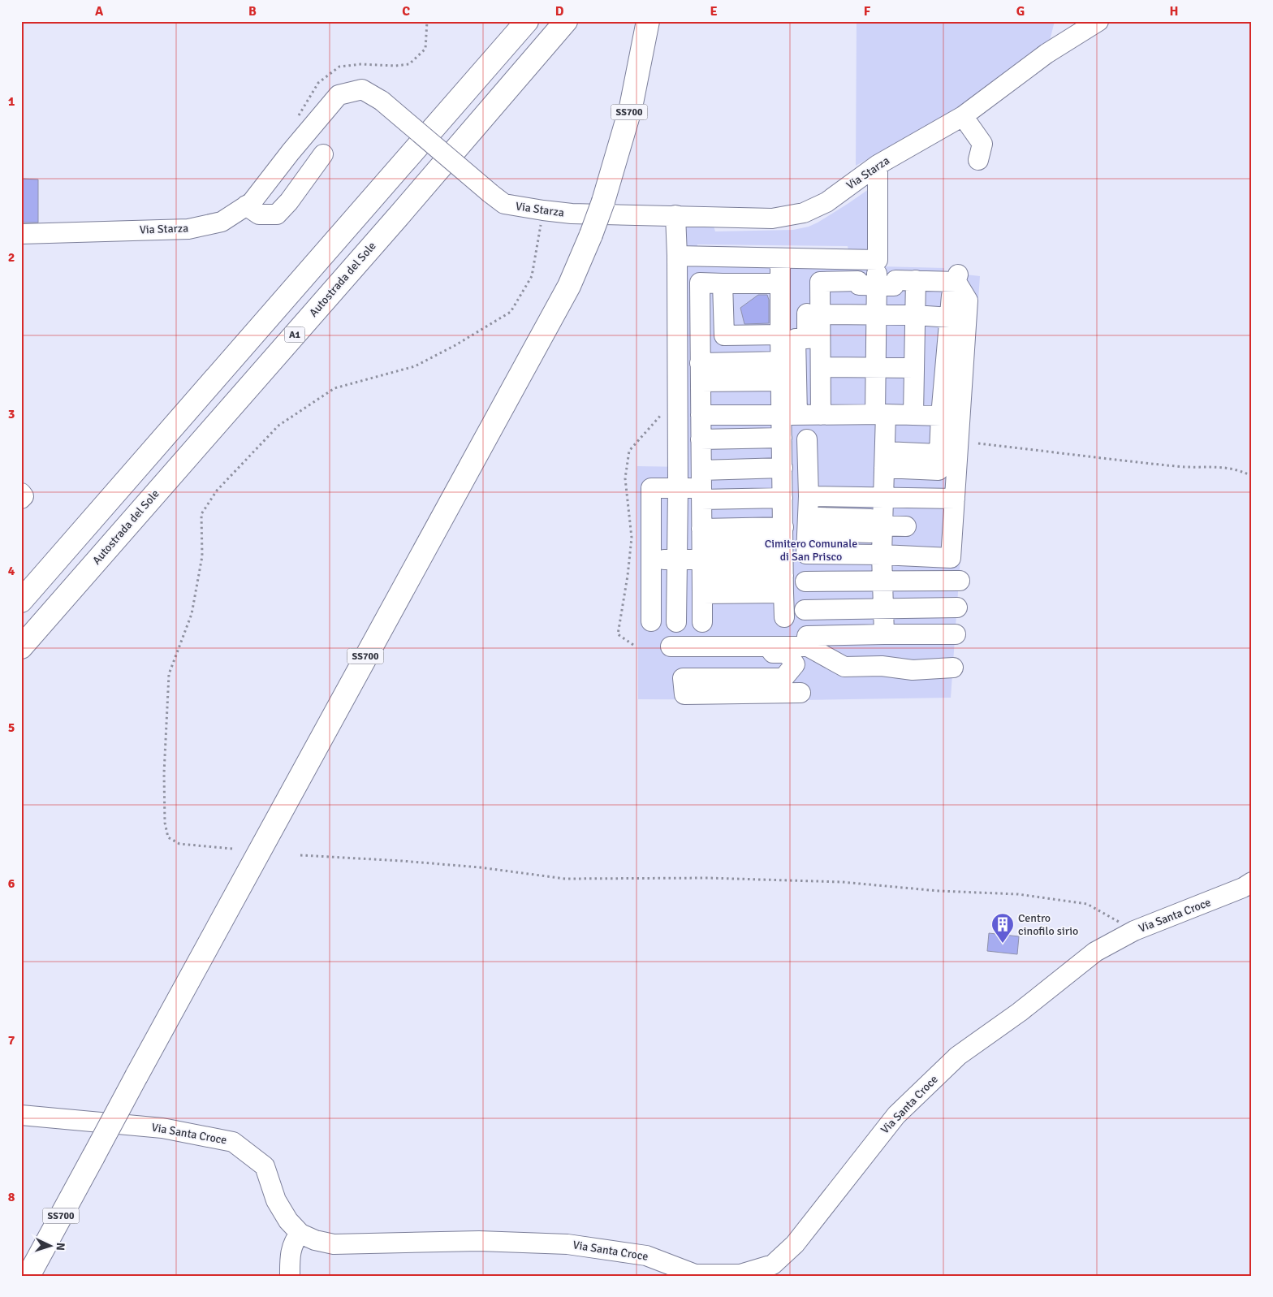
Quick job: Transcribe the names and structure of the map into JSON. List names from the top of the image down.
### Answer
{
  "streets": {
    "highway": ["SS700", "Autostrada del Sole", "A1"],
    "street": ["Via Starza", "Via Santa Croce"]
  },
  "parks": ["Cimitero Comunale di San Prisco"],
  "places": {
    "building": ["Centro cinofilo sirio"]
  },
  "north": "right",
  "grid": {
    "columns": [
      "A",
      "B",
      "C",
      "D",
      "E",
      "F",
      "G",
      "H"
    ],
    "rows": [
      "1",
      "2",
      "3",
      "4",
      "5",
      "6",
      "7",
      "8"
    ]
  }
}
